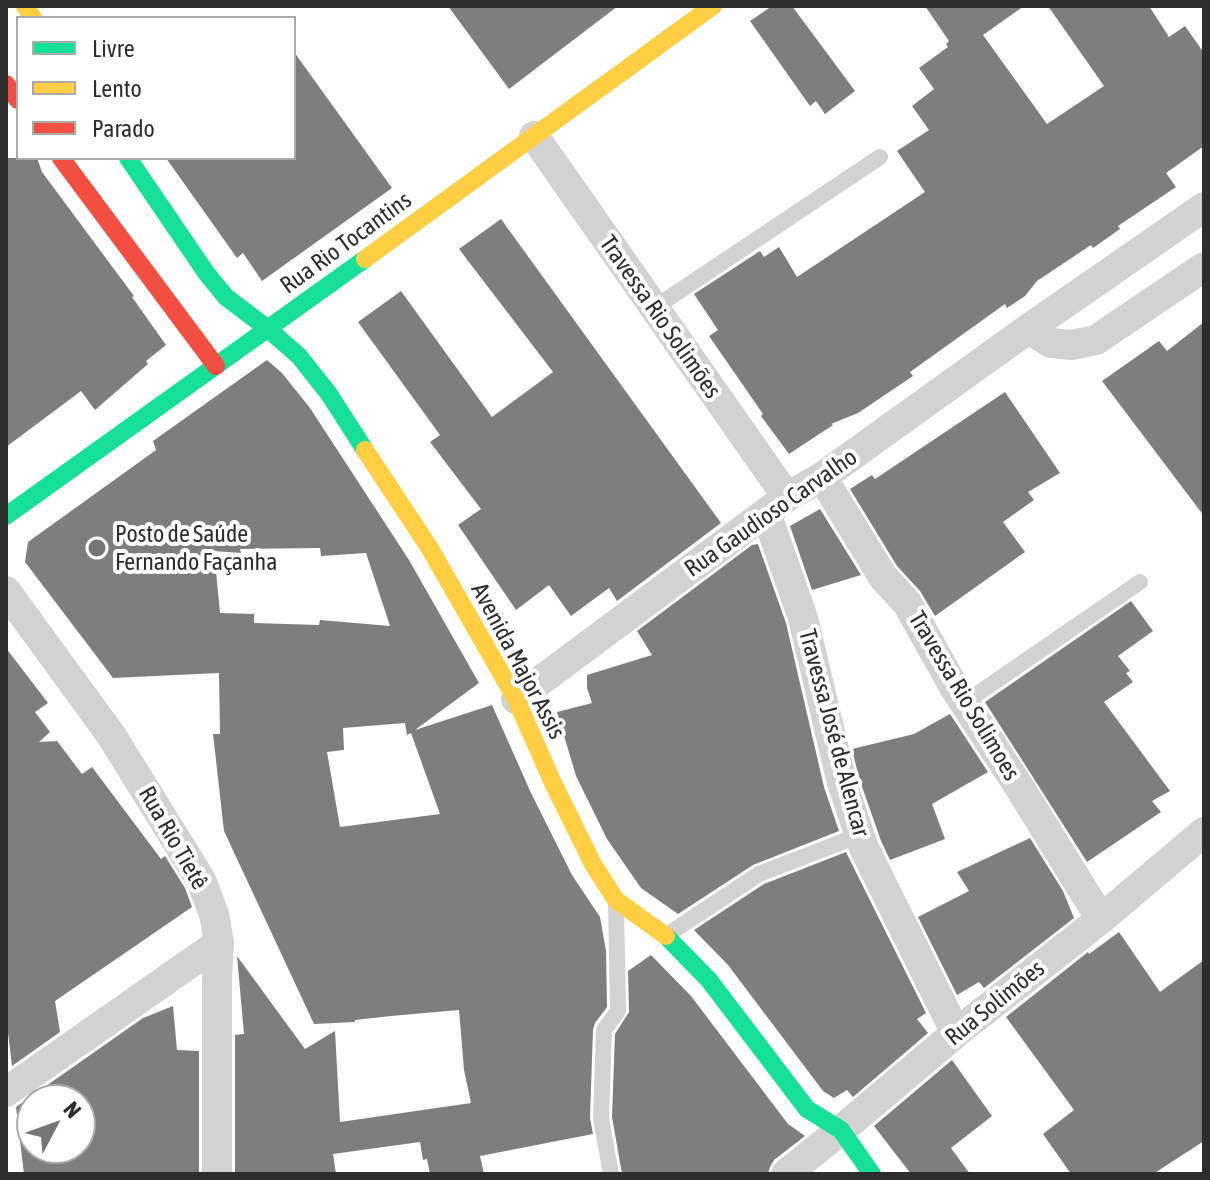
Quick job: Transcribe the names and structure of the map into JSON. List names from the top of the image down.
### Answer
{
  "streets": {
    "street": [
      "Rua Rio Tocantins",
      "Travessa Rio Solimões",
      "Rua Gaudioso Carvalho",
      "Avenida Major Assis",
      "Travessa Rio Solimoes",
      "Travessa José de Alencar",
      "Rua Rio Tietê",
      "Rua Solimões"
    ]
  },
  "crossings": [
    ["Rua Rio Tocantins", "Travessa Rio Solimões"],
    ["Rua Rio Tocantins", "Avenida Major Assis"],
    ["Travessa Rio Solimões", "Rua Gaudioso Carvalho"],
    ["Travessa Rio Solimões", "Travessa José de Alencar"],
    ["Rua Gaudioso Carvalho", "Avenida Major Assis"],
    ["Rua Gaudioso Carvalho", "Travessa Rio Solimoes"],
    ["Rua Gaudioso Carvalho", "Travessa José de Alencar"],
    ["Avenida Major Assis", "Rua Solimões"],
    ["Travessa Rio Solimoes", "Rua Solimões"],
    ["Travessa José de Alencar", "Rua Solimões"]
  ],
  "places": ["Posto de Saúde Fernando Façanha"],
  "legend": ["Livre", "Lento", "Parado"],
  "north": "top right"
}
